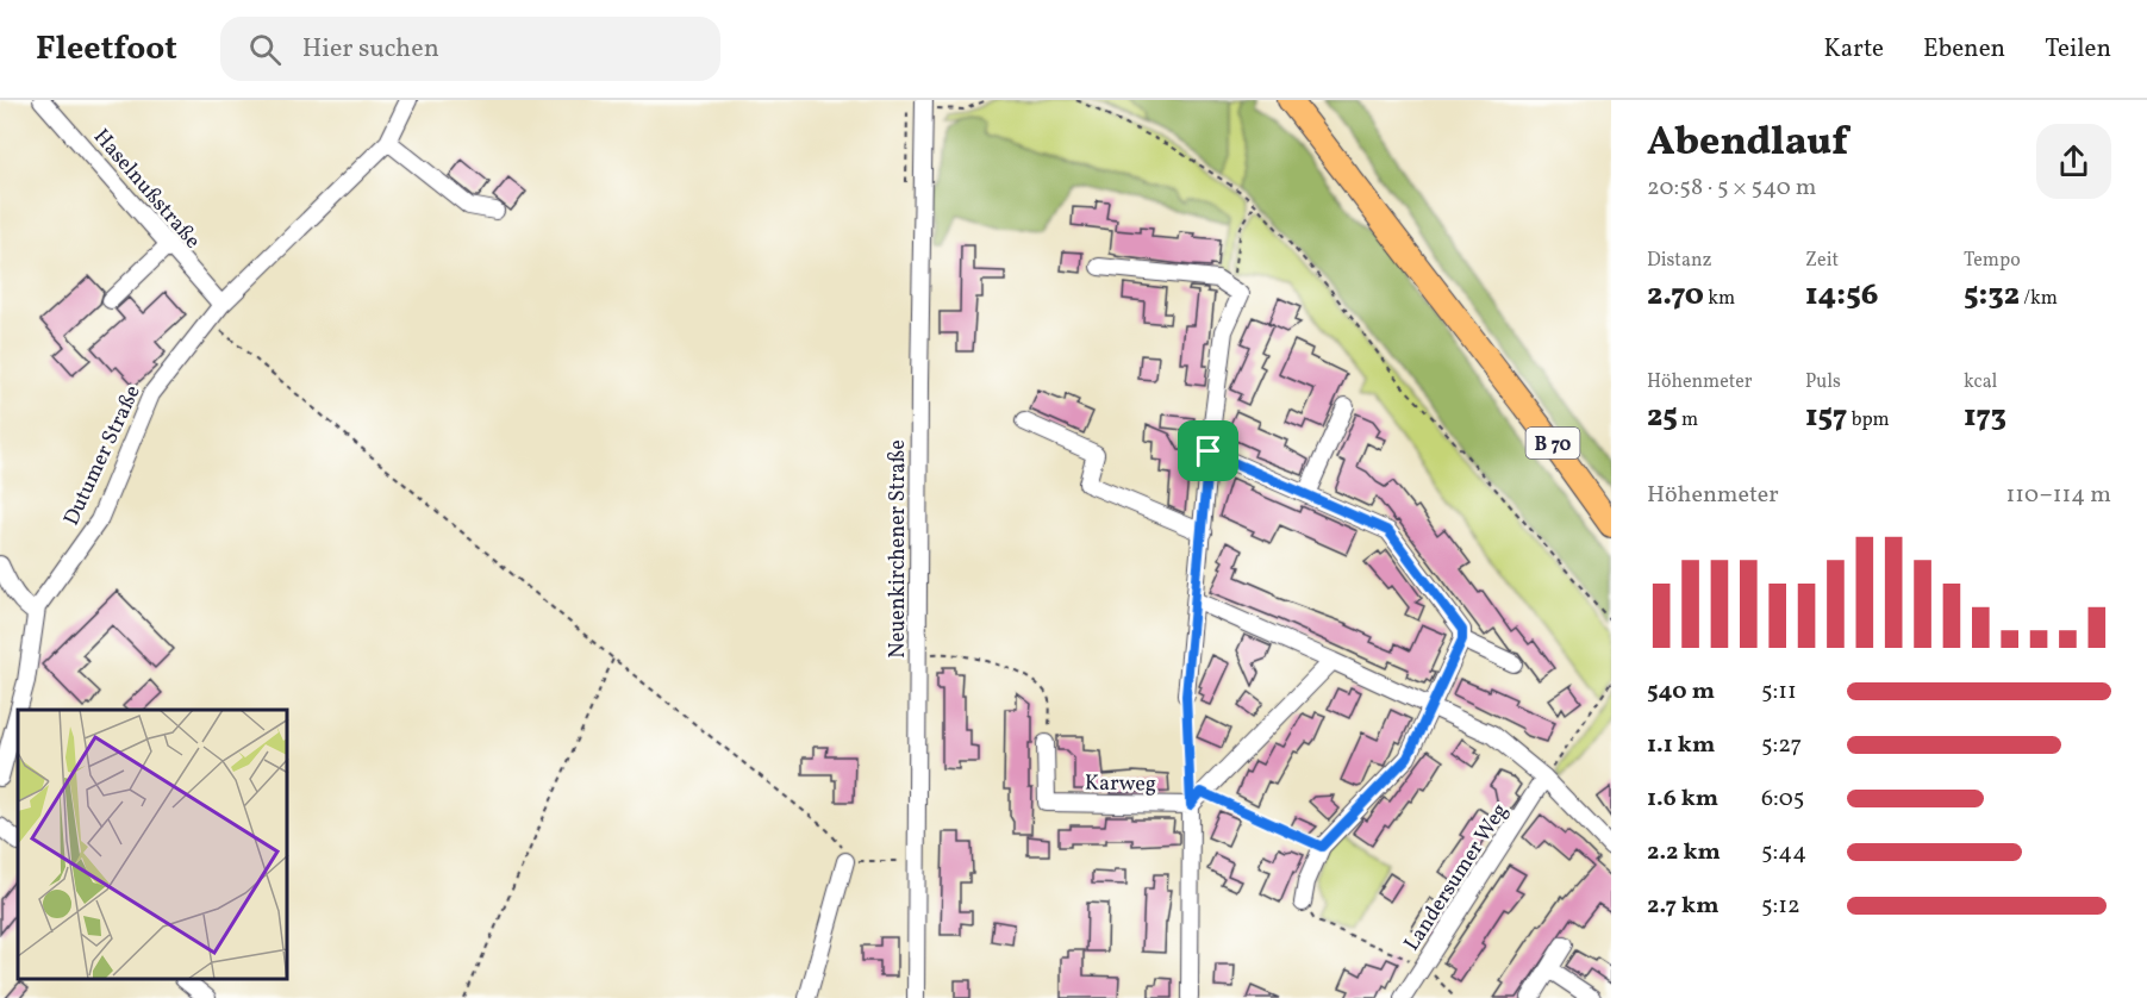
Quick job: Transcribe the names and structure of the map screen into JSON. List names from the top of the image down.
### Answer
{
  "streets": {
    "highway": ["B 70"],
    "street": [
      "Haselnußstraße",
      "Dutumer Straße",
      "Neuenkirchener Straße",
      "Karweg",
      "Landersumer Weg"
    ]
  },
  "crossings": [
    ["Haselnußstraße", "Dutumer Straße"]
  ],
  "page": {
    "header": "Fleetfoot",
    "search": "Hier suchen",
    "nav": ["Karte", "Ebenen", "Teilen"],
    "heading": ["Abendlauf", "20:58 · 5 × 540 m"],
    "stats": [
      ["Distanz", "2.70 km"],
      ["Zeit", "14:56"],
      ["Tempo", "5:32 /km"],
      ["Höhenmeter", "25 m"],
      ["Puls", "157 bpm"],
      ["kcal", "173"]
    ],
    "chart": ["Höhenmeter", "110–114 m"],
    "list": [
      {
        "name": "540 m",
        "note": "5:11"
      },
      {
        "name": "1.1 km",
        "note": "5:27"
      },
      {
        "name": "1.6 km",
        "note": "6:05"
      },
      {
        "name": "2.2 km",
        "note": "5:44"
      },
      {
        "name": "2.7 km",
        "note": "5:12"
      }
    ]
  }
}
